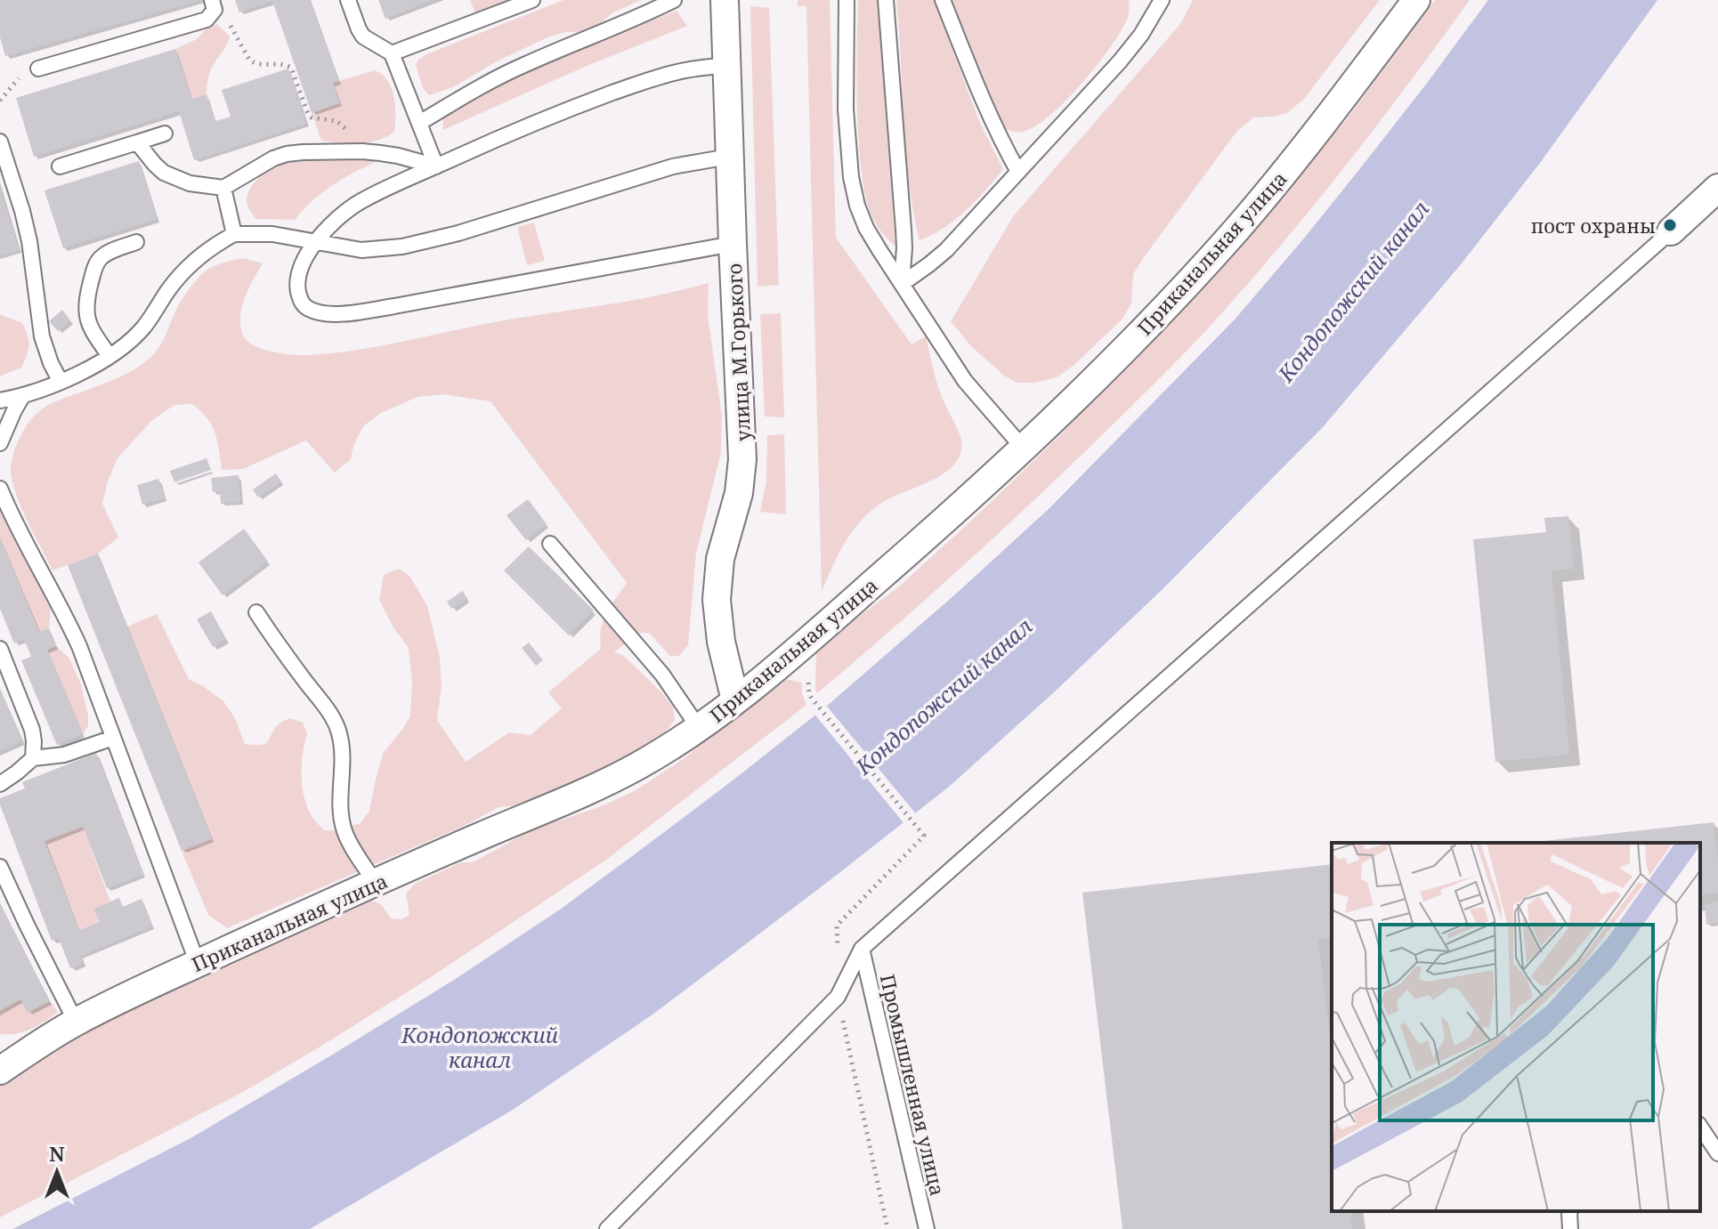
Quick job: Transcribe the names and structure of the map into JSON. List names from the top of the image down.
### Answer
{
  "streets": {
    "street": ["Приканальная улица", "улица М.Горького"],
    "lane": ["Промышленная улица"]
  },
  "crossings": [
    ["Приканальная улица", "улица М.Горького"]
  ],
  "water": ["Кондопожский канал"],
  "places": ["пост охраны"],
  "north": "top"
}
